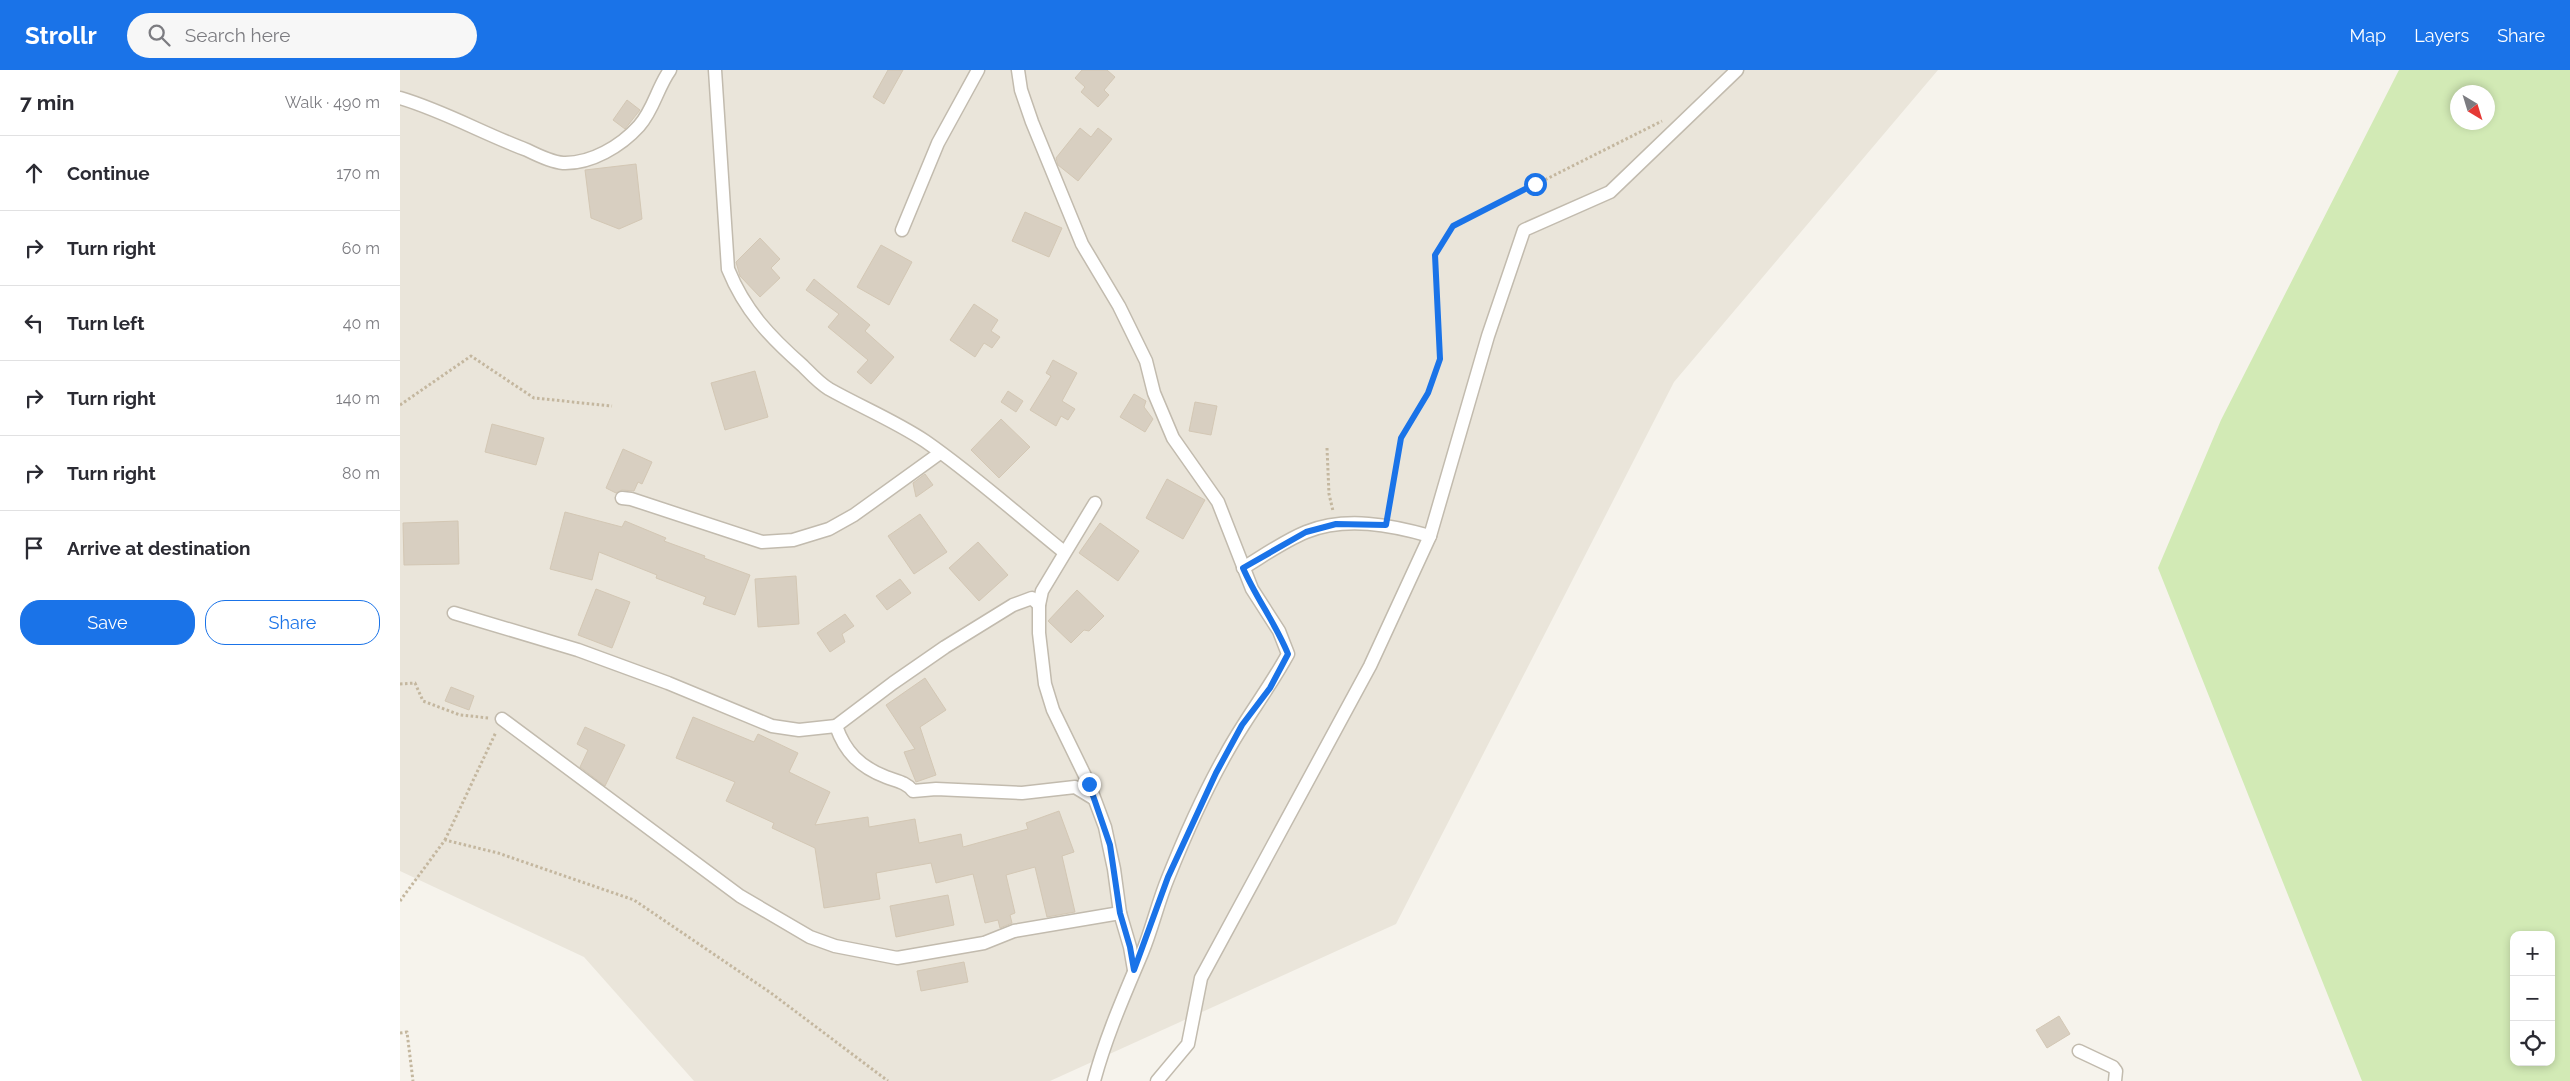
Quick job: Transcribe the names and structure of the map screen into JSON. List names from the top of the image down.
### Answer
{
  "north": "bottom right",
  "page": {
    "header": "Strollr",
    "search": "Search here",
    "nav": ["Map", "Layers", "Share"],
    "heading": ["7 min", "Walk · 490 m"],
    "list": [
      ["Continue", "170 m"],
      ["Turn right", "60 m"],
      ["Turn left", "40 m"],
      ["Turn right", "140 m"],
      ["Turn right", "80 m"],
      "Arrive at destination"
    ],
    "buttons": ["Save", "Share"],
    "map_buttons": ["+", "−"]
  }
}
